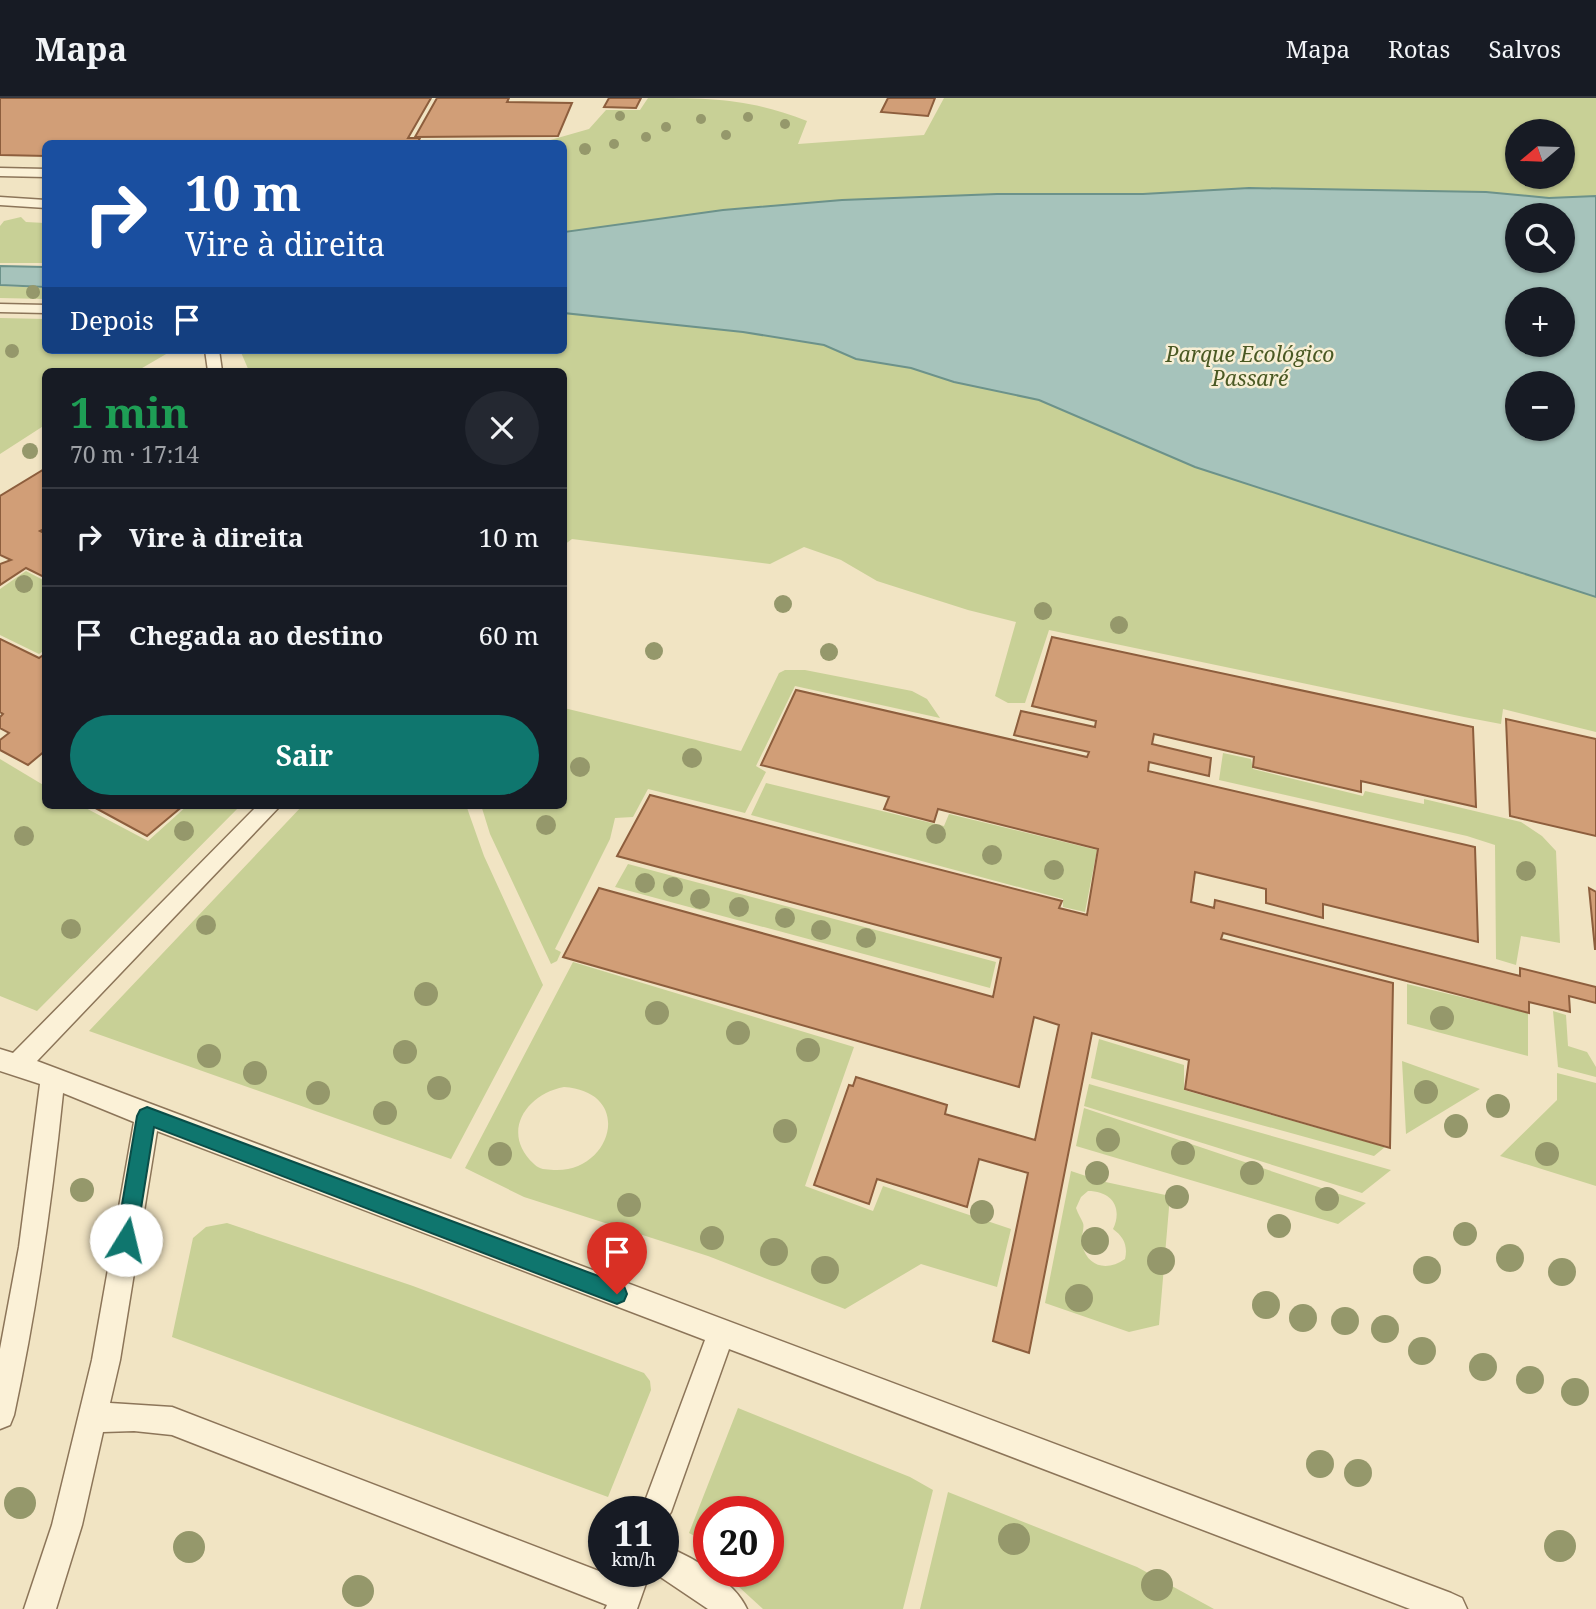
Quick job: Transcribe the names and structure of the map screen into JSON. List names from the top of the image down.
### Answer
{
  "parks": ["Parque Ecológico Passaré"],
  "north": "left",
  "page": {
    "header": "Mapa",
    "nav": ["Mapa", "Rotas", "Salvos"],
    "map_buttons": ["+", "−"],
    "turn": ["10 m", "Vire à direita"],
    "then": "Depois",
    "heading": ["1 min", "70 m · 17:14"],
    "list": [
      {
        "name": "Vire à direita",
        "value": "10 m"
      },
      {
        "name": "Chegada ao destino",
        "value": "60 m"
      }
    ],
    "buttons": "Sair",
    "speed": "11 km/h",
    "limit": "20"
  }
}
